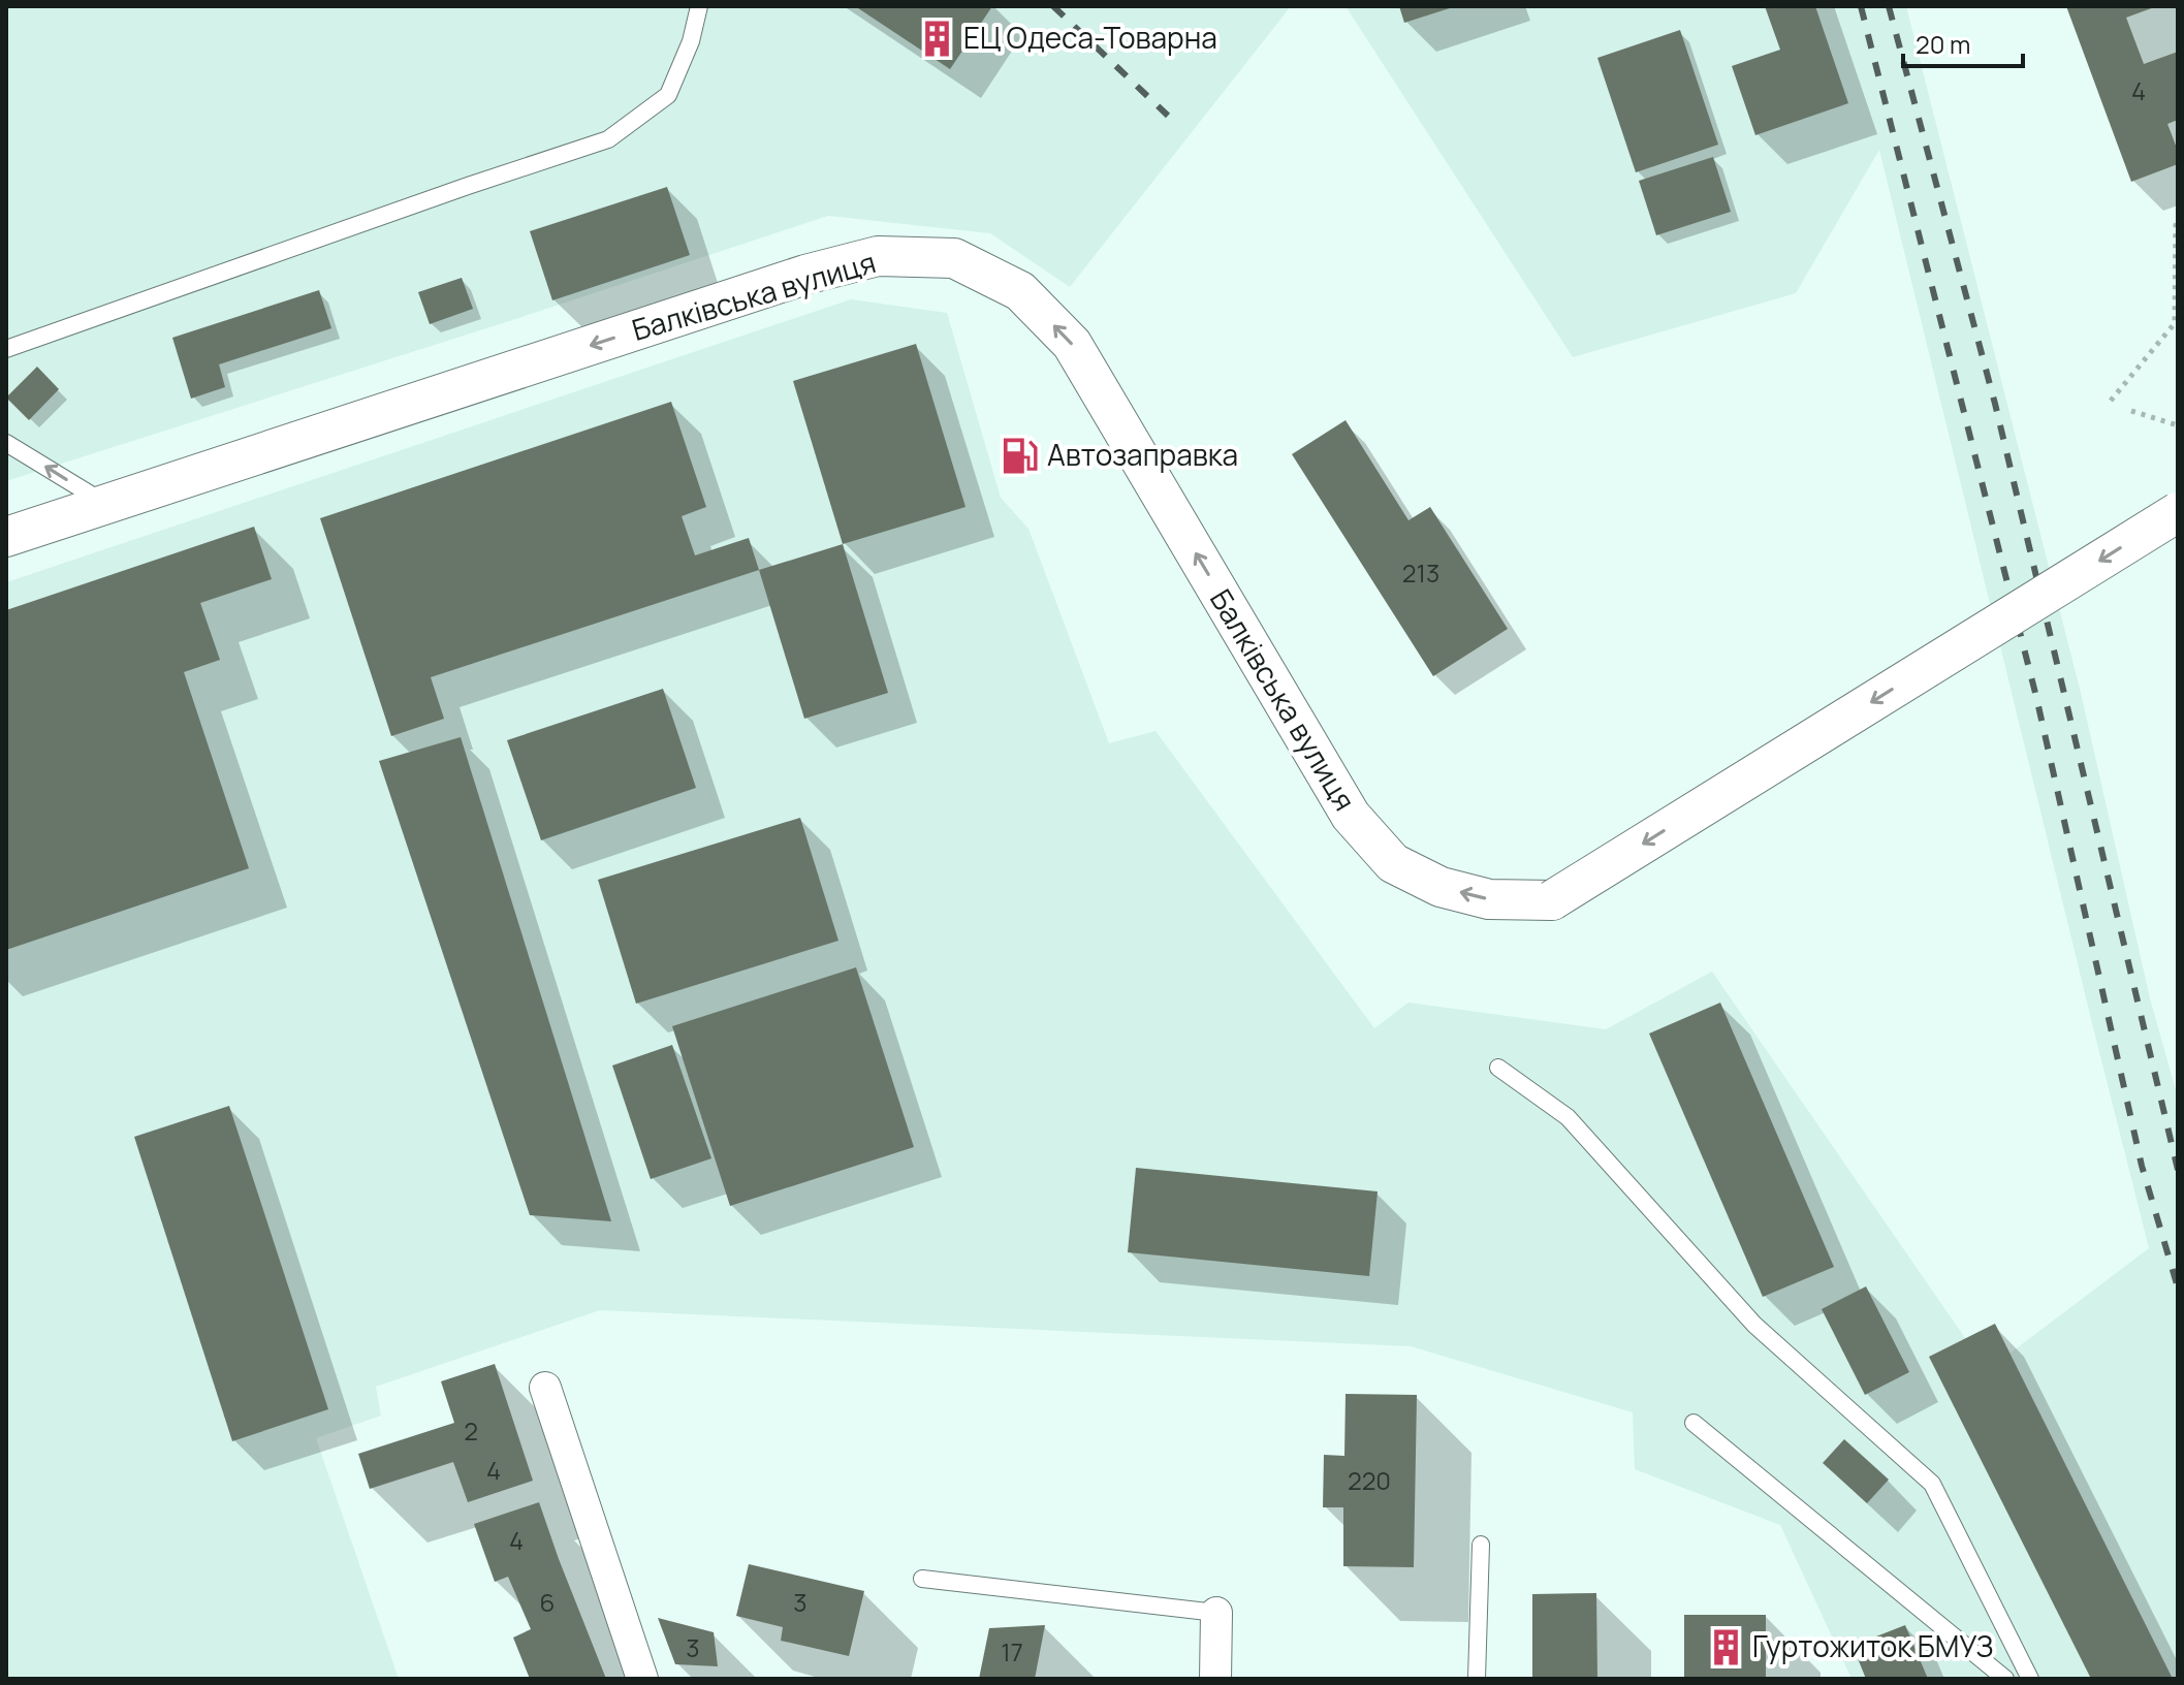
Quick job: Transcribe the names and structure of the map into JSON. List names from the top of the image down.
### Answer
{
  "streets": {
    "street": ["Балківська вулиця"]
  },
  "one_way": ["Балківська вулиця"],
  "places": {
    "building": ["ЕЦ Одеса-Товарна", "Гуртожиток БМУЗ"],
    "fuel station": ["Автозаправка"]
  },
  "house_numbers": [
    "4",
    "213",
    "2",
    "4",
    "220",
    "4",
    "6",
    "3",
    "3",
    "17"
  ],
  "scale_bar": "20 m"
}
